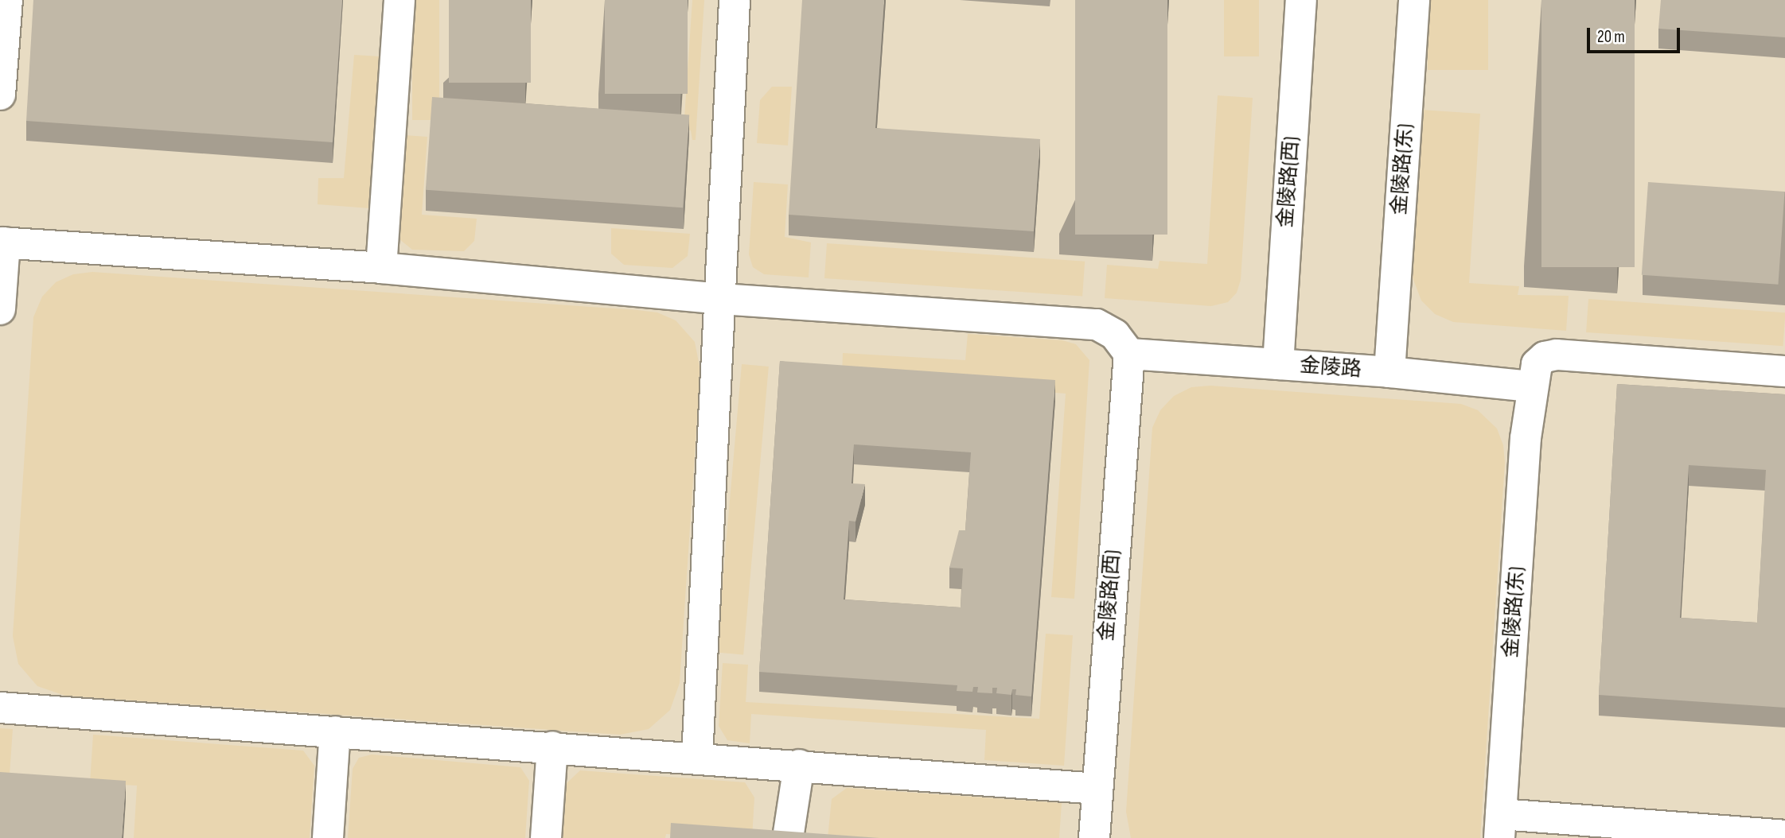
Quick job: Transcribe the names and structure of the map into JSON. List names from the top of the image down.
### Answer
{
  "streets": {
    "street": ["金陵路(东)", "金陵路(西)", "金陵路"]
  },
  "crossings": [
    ["金陵路(东)", "金陵路"],
    ["金陵路(西)", "金陵路"]
  ],
  "scale_bar": "20 m"
}
